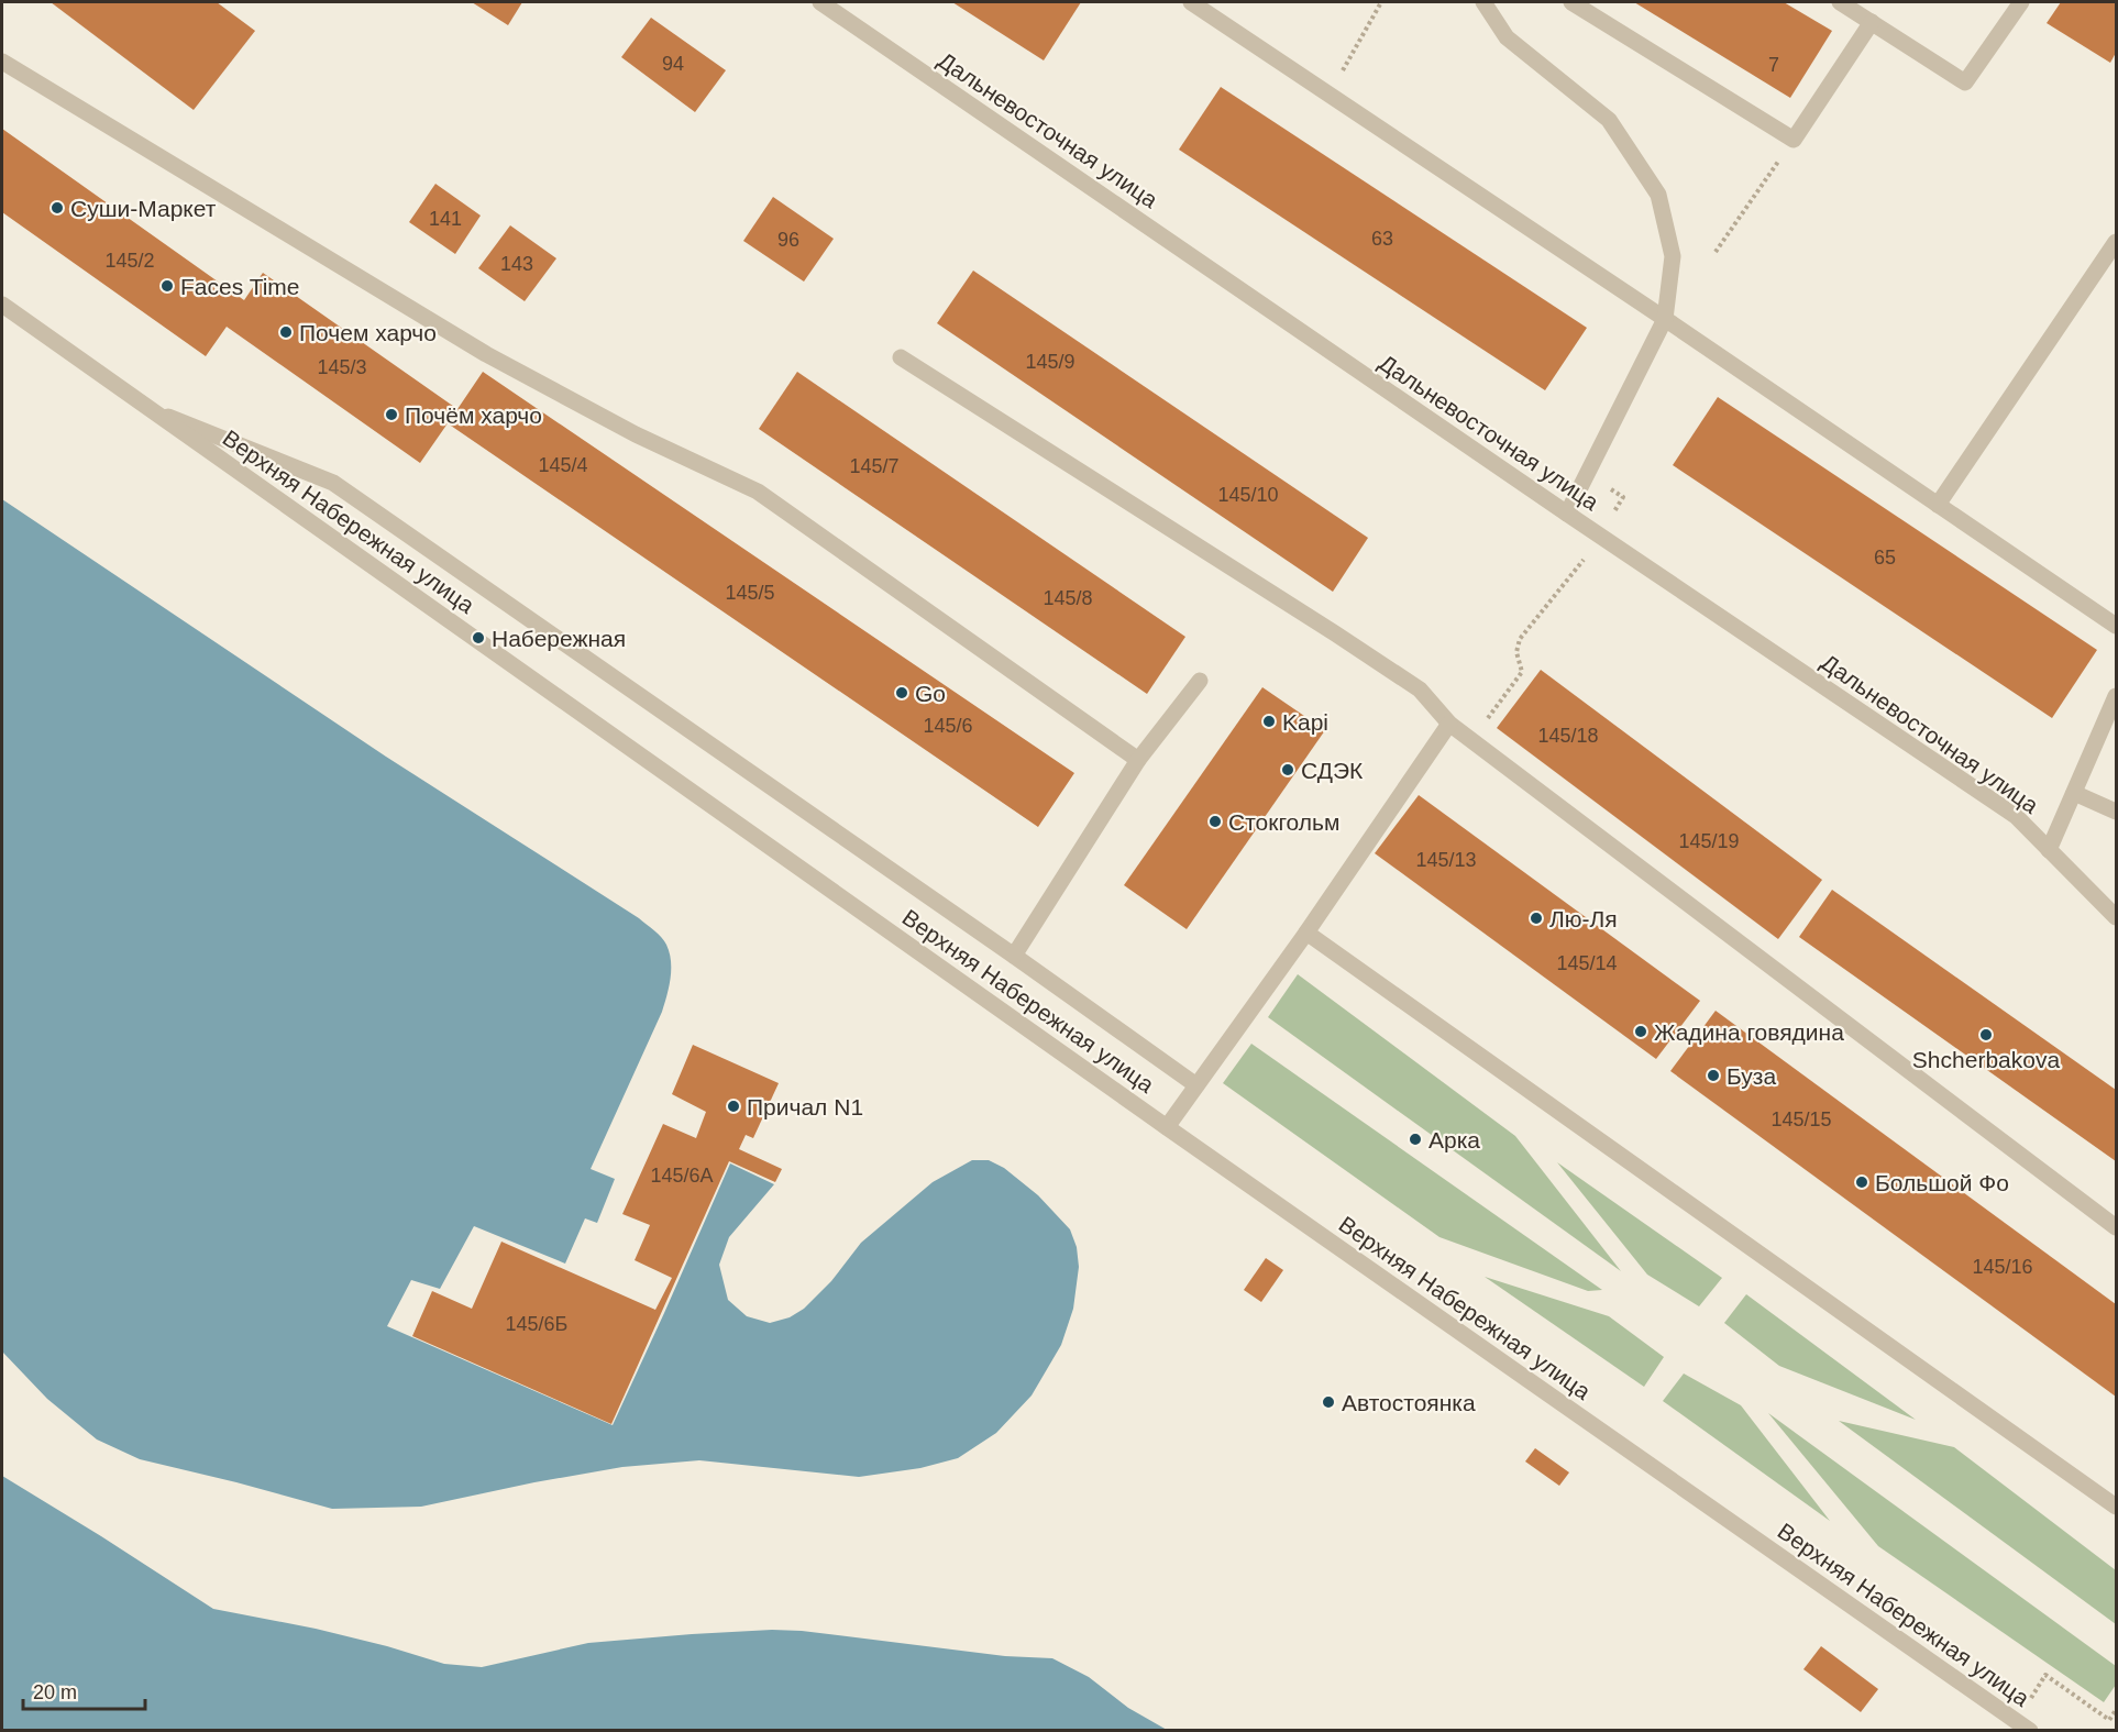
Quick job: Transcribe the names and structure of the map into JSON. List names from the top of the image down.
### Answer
{
  "streets": {
    "street": ["Дальневосточная улица", "Верхняя Набережная улица"]
  },
  "places": [
    "Суши-Маркет",
    "Faces Time",
    "Почем харчо",
    "Почём харчо",
    "Набережная",
    "Go",
    "Kapi",
    "СДЭК",
    "Стокгольм",
    "Лю-Ля",
    "Жадина говядина",
    "Shcherbakova",
    "Буза",
    "Причал N1",
    "Арка",
    "Большой Фо",
    "Автостоянка"
  ],
  "house_numbers": [
    "94",
    "7",
    "141",
    "63",
    "96",
    "145/2",
    "143",
    "145/9",
    "145/3",
    "145/4",
    "145/7",
    "145/10",
    "65",
    "145/5",
    "145/8",
    "145/6",
    "145/18",
    "145/19",
    "145/13",
    "145/14",
    "145/15",
    "145/6А",
    "145/16",
    "145/6Б"
  ],
  "scale_bar": "20 m"
}
